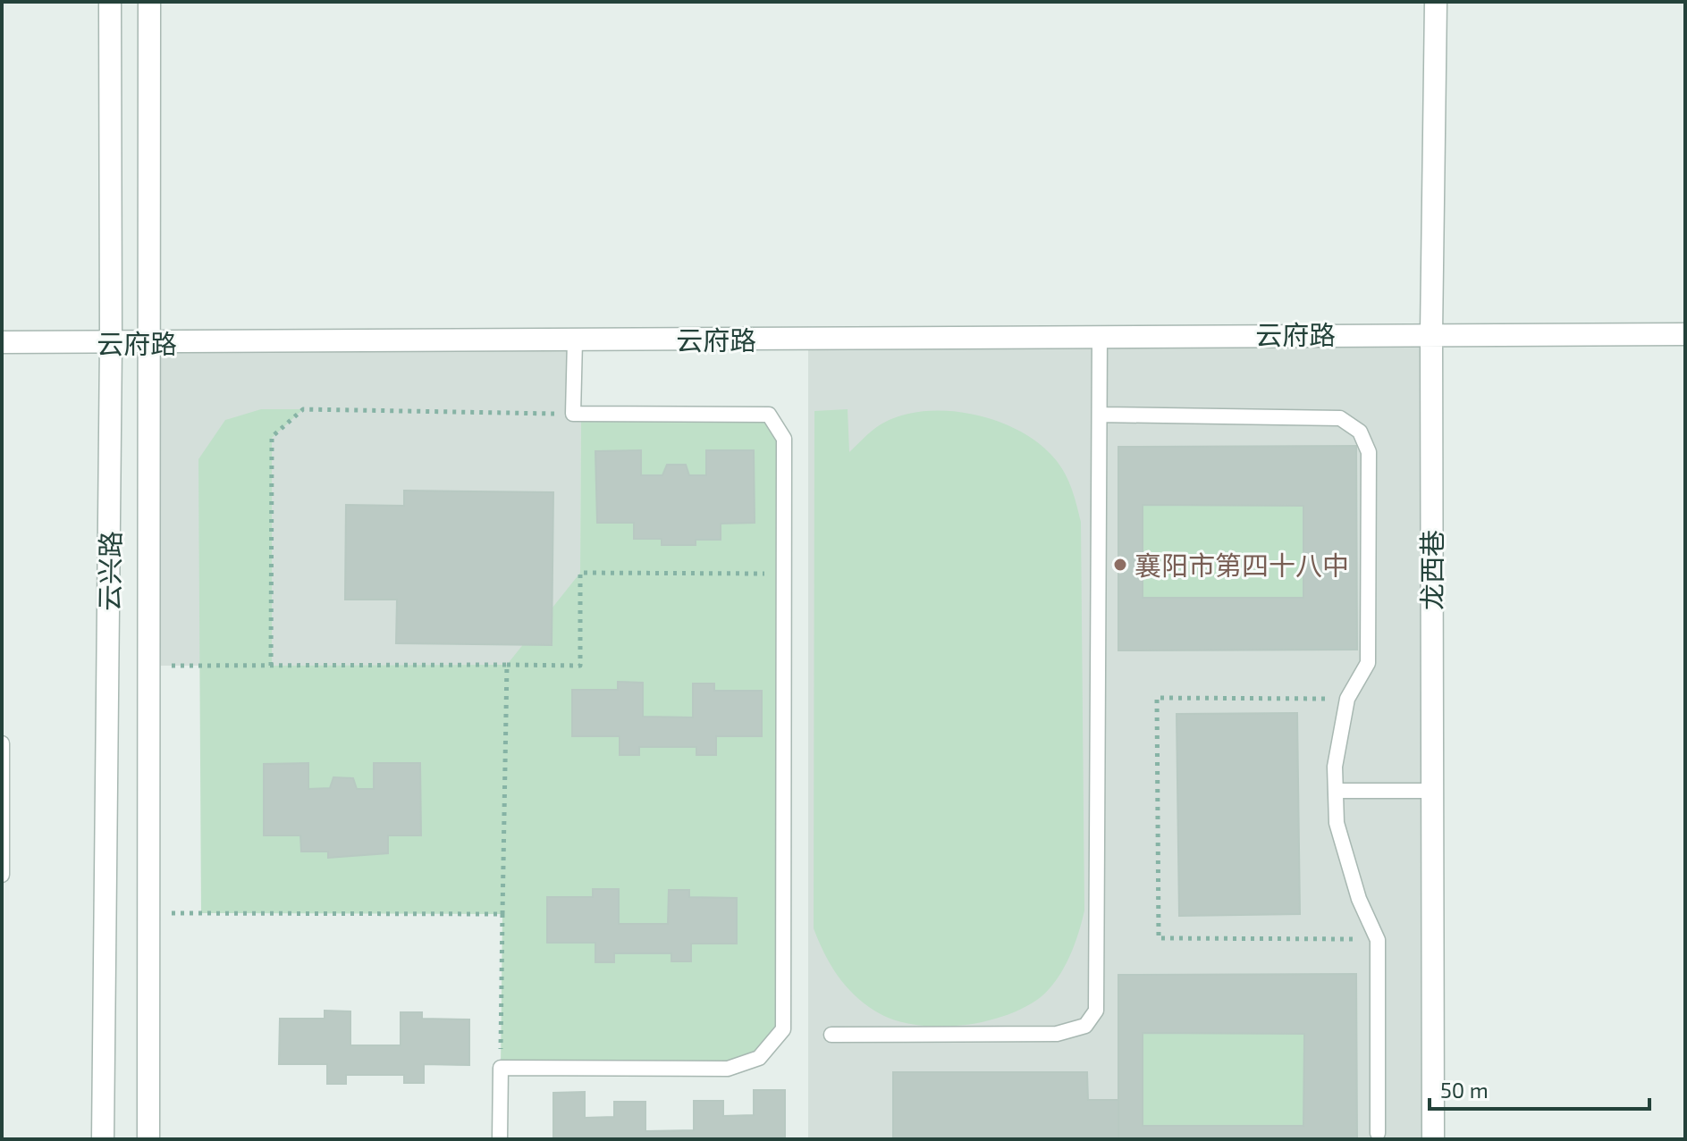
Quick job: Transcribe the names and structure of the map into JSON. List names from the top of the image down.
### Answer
{
  "streets": {
    "street": ["云府路", "龙西巷", "云兴路"]
  },
  "crossings": [
    ["云府路", "龙西巷"],
    ["云府路", "云兴路"]
  ],
  "places": ["襄阳市第四十八中"],
  "scale_bar": "50 m"
}
